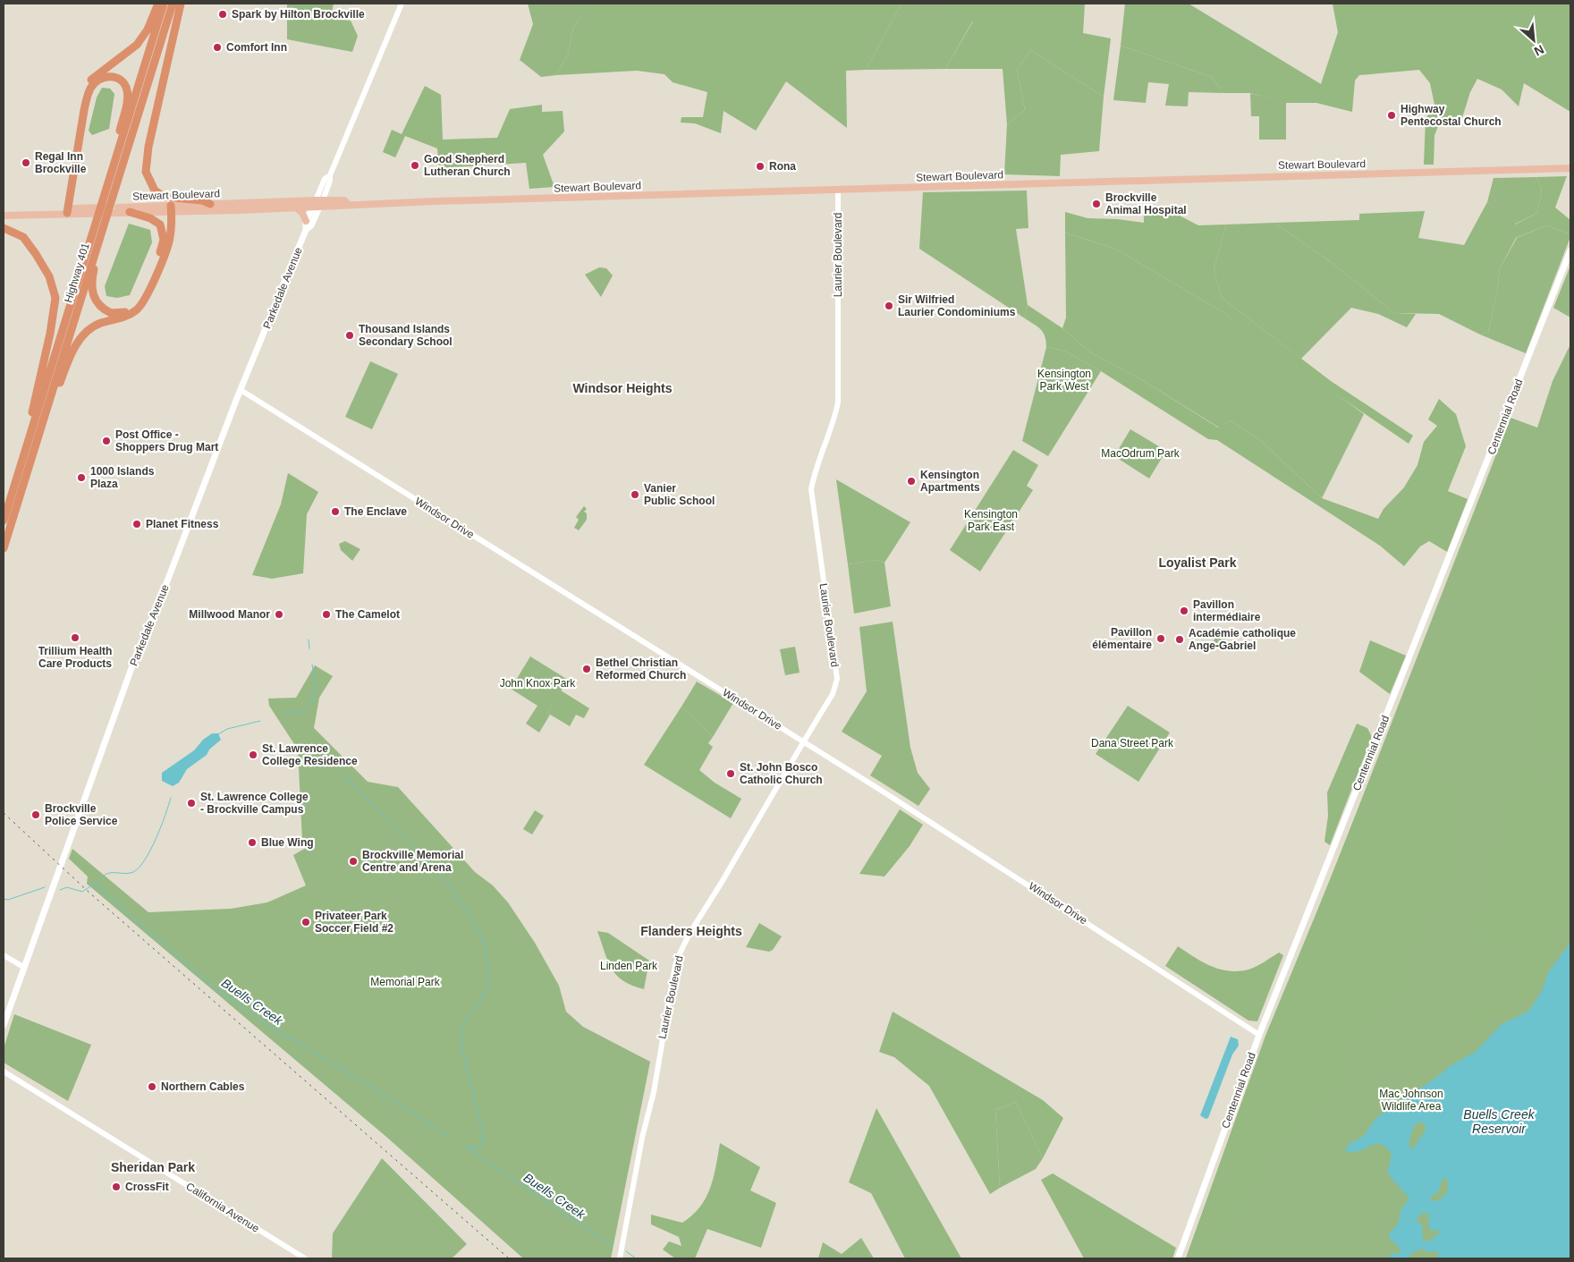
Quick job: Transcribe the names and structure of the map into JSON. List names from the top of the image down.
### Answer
{
  "streets": {
    "highway": ["Highway 401"],
    "main road": ["Stewart Boulevard", "Parkedale Avenue", "Centennial Road"],
    "street": ["Laurier Boulevard", "Windsor Drive", "California Avenue"]
  },
  "crossings": [
    ["Stewart Boulevard", "Laurier Boulevard"],
    ["Stewart Boulevard", "Parkedale Avenue"],
    ["Laurier Boulevard", "Windsor Drive"],
    ["Parkedale Avenue", "Windsor Drive"],
    ["Centennial Road", "Windsor Drive"]
  ],
  "districts": [
    "Windsor Heights",
    "Loyalist Park",
    "Flanders Heights",
    "Sheridan Park"
  ],
  "water": ["Buells Creek", "Buells Creek Reservoir"],
  "parks": [
    "Kensington Park West",
    "MacOdrum Park",
    "Kensington Park East",
    "John Knox Park",
    "Dana Street Park",
    "Linden Park",
    "Memorial Park",
    "Mac Johnson Wildlife Area"
  ],
  "places": [
    "Spark by Hilton Brockville",
    "Comfort Inn",
    "Highway Pentecostal Church",
    "Regal Inn Brockville",
    "Good Shepherd Lutheran Church",
    "Rona",
    "Brockville Animal Hospital",
    "Sir Wilfried Laurier Condominiums",
    "Thousand Islands Secondary School",
    "Post Office - Shoppers Drug Mart",
    "1000 Islands Plaza",
    "Kensington Apartments",
    "Vanier Public School",
    "The Enclave",
    "Planet Fitness",
    "Pavillon intermédiaire",
    "Millwood Manor",
    "The Camelot",
    "Trillium Health Care Products",
    "Pavillon élémentaire",
    "Académie catholique Ange-Gabriel",
    "Bethel Christian Reformed Church",
    "St. Lawrence College Residence",
    "St. John Bosco Catholic Church",
    "St. Lawrence College - Brockville Campus",
    "Brockville Police Service",
    "Blue Wing",
    "Brockville Memorial Centre and Arena",
    "Privateer Park Soccer Field #2",
    "Northern Cables",
    "CrossFit"
  ],
  "north": "bottom right"
}
